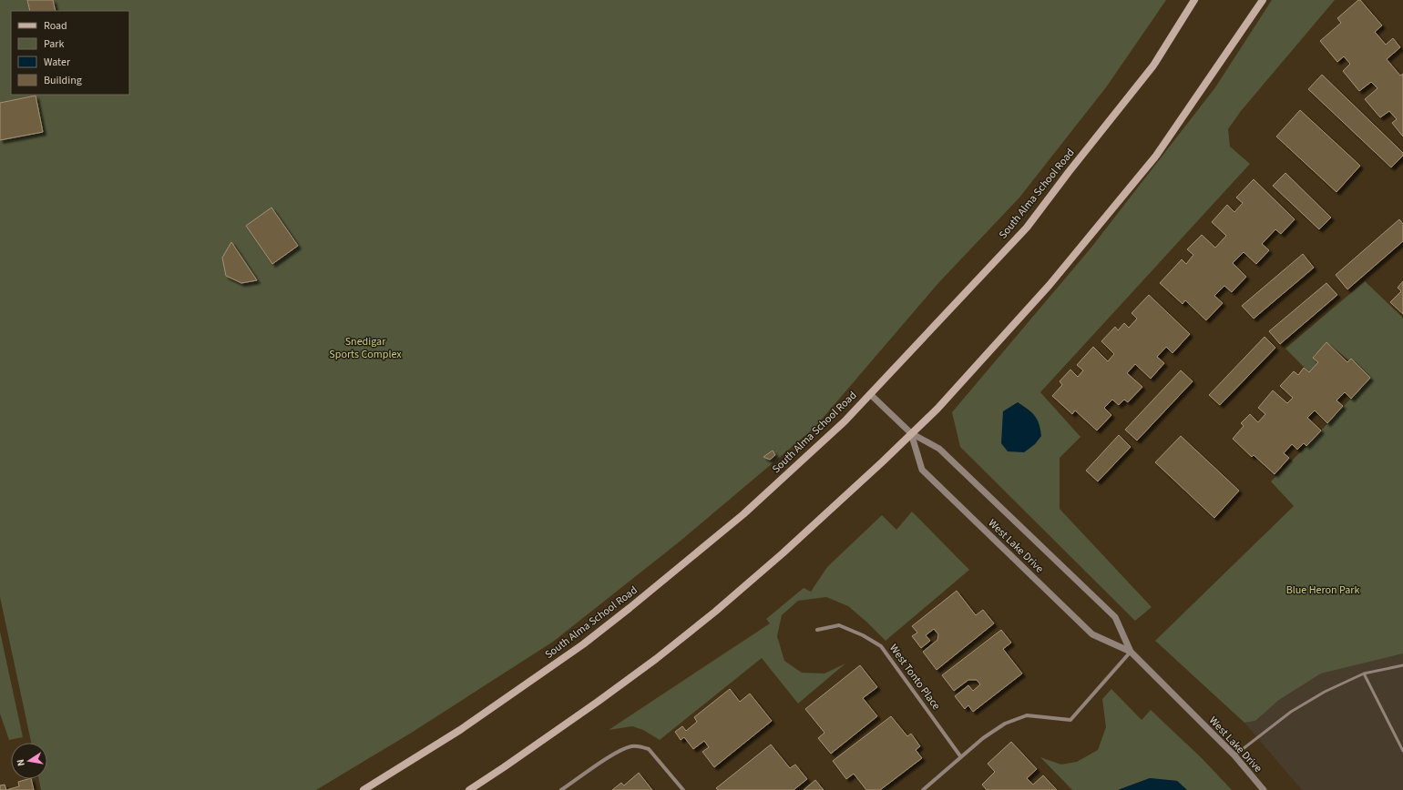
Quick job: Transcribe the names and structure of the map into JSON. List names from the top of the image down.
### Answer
{
  "streets": {
    "main road": ["South Alma School Road"],
    "street": ["West Lake Drive", "West Tonto Place"]
  },
  "crossings": [
    ["South Alma School Road", "West Lake Drive"]
  ],
  "parks": ["Snedigar Sports Complex", "Blue Heron Park"],
  "legend": [
    "Road",
    "Park",
    "Water",
    "Building"
  ],
  "north": "left"
}
